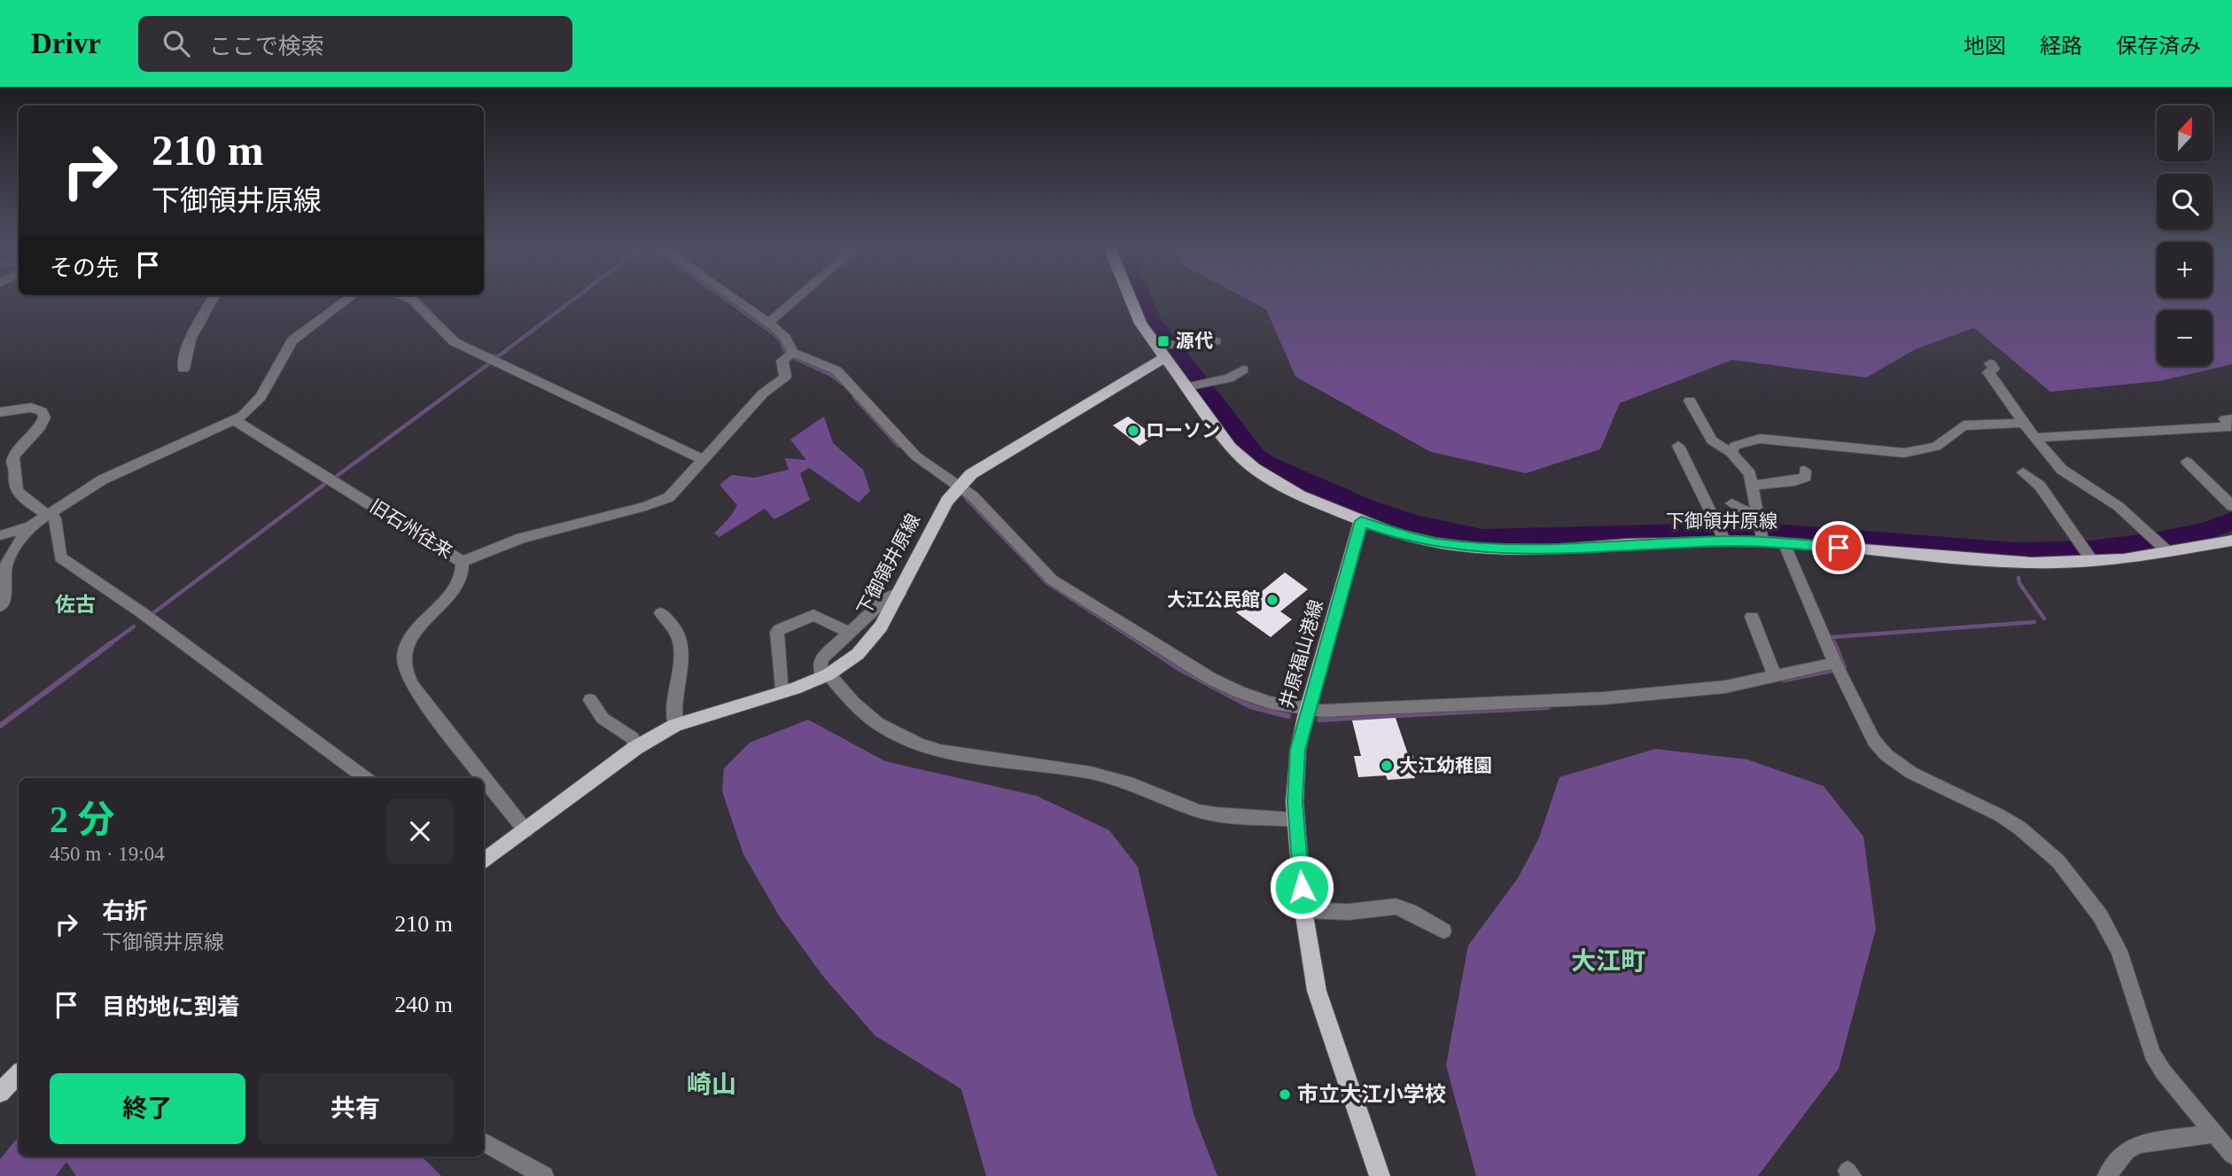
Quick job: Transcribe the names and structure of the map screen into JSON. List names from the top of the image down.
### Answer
{
  "streets": {
    "main road": ["下御領井原線", "井原福山港線"],
    "street": ["旧石州往来"]
  },
  "crossings": [
    ["下御領井原線", "旧石州往来"],
    ["下御領井原線", "井原福山港線"]
  ],
  "districts": ["佐古", "大江町", "崎山"],
  "places": {
    "transit": ["源代"],
    "other": [
      "ローソン",
      "大江公民館",
      "大江幼稚園",
      "市立大江小学校"
    ]
  },
  "north": "top",
  "page": {
    "header": "Drivr",
    "search": "ここで検索",
    "nav": ["地図", "経路", "保存済み"],
    "map_buttons": ["+", "−"],
    "turn": ["210 m", "下御領井原線"],
    "then": "その先",
    "heading": ["2 分", "450 m · 19:04"],
    "list": [
      {
        "name": "右折",
        "note": "下御領井原線",
        "value": "210 m"
      },
      {
        "name": "目的地に到着",
        "value": "240 m"
      }
    ],
    "buttons": ["終了", "共有"]
  }
}
